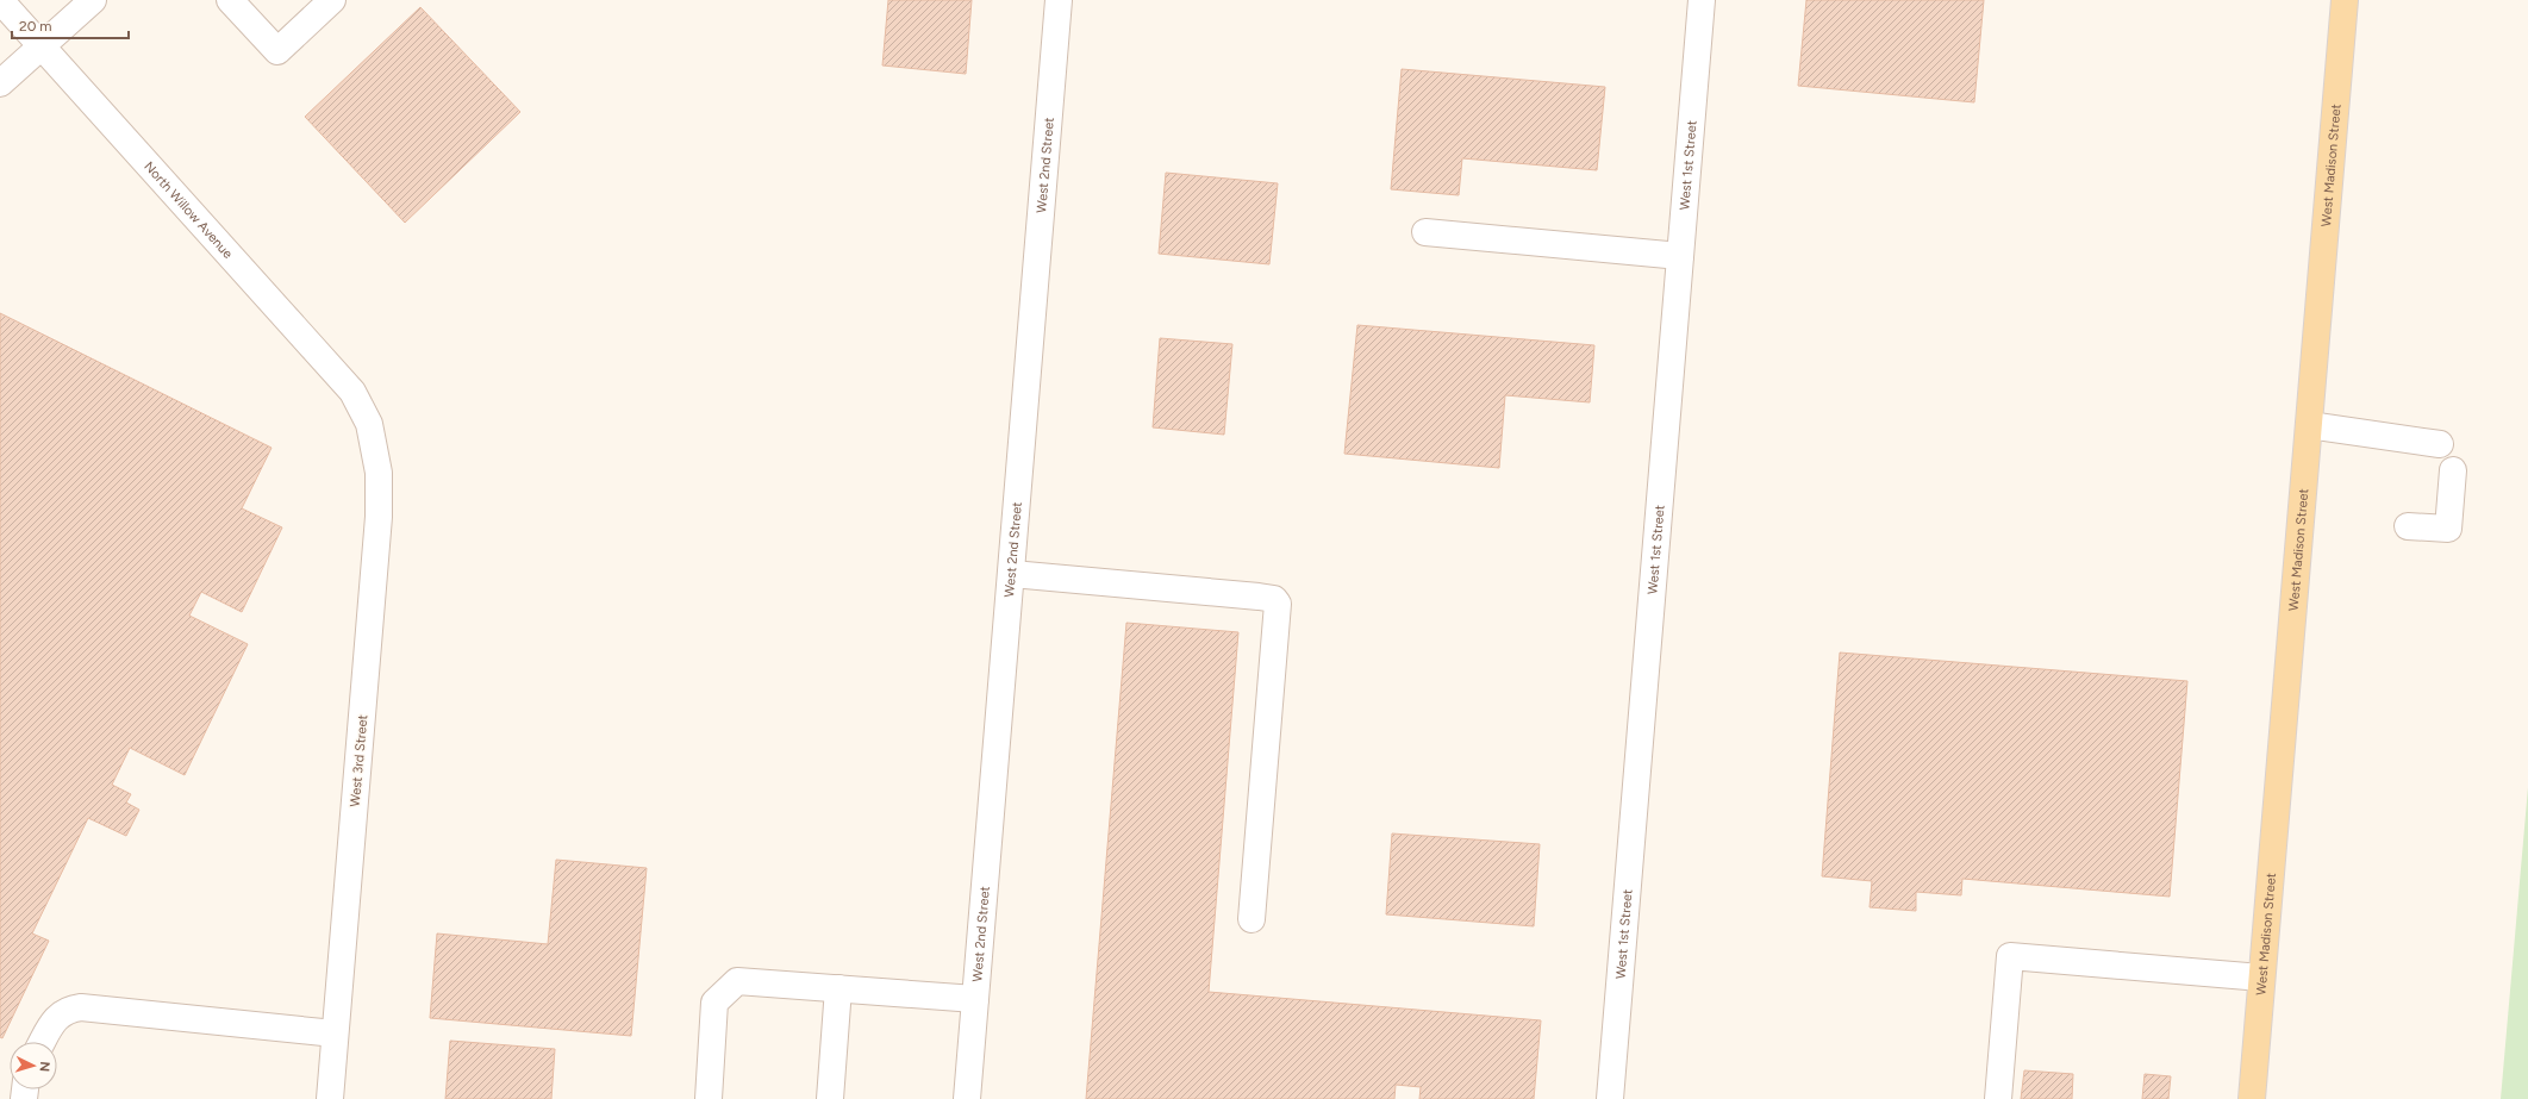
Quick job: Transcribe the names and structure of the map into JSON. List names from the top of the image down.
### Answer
{
  "streets": {
    "main road": ["West Madison Street"],
    "street": [
      "West 2nd Street",
      "West 1st Street",
      "North Willow Avenue",
      "West 3rd Street"
    ]
  },
  "crossings": [
    ["North Willow Avenue", "West 3rd Street"]
  ],
  "scale_bar": "20 m",
  "north": "right"
}
